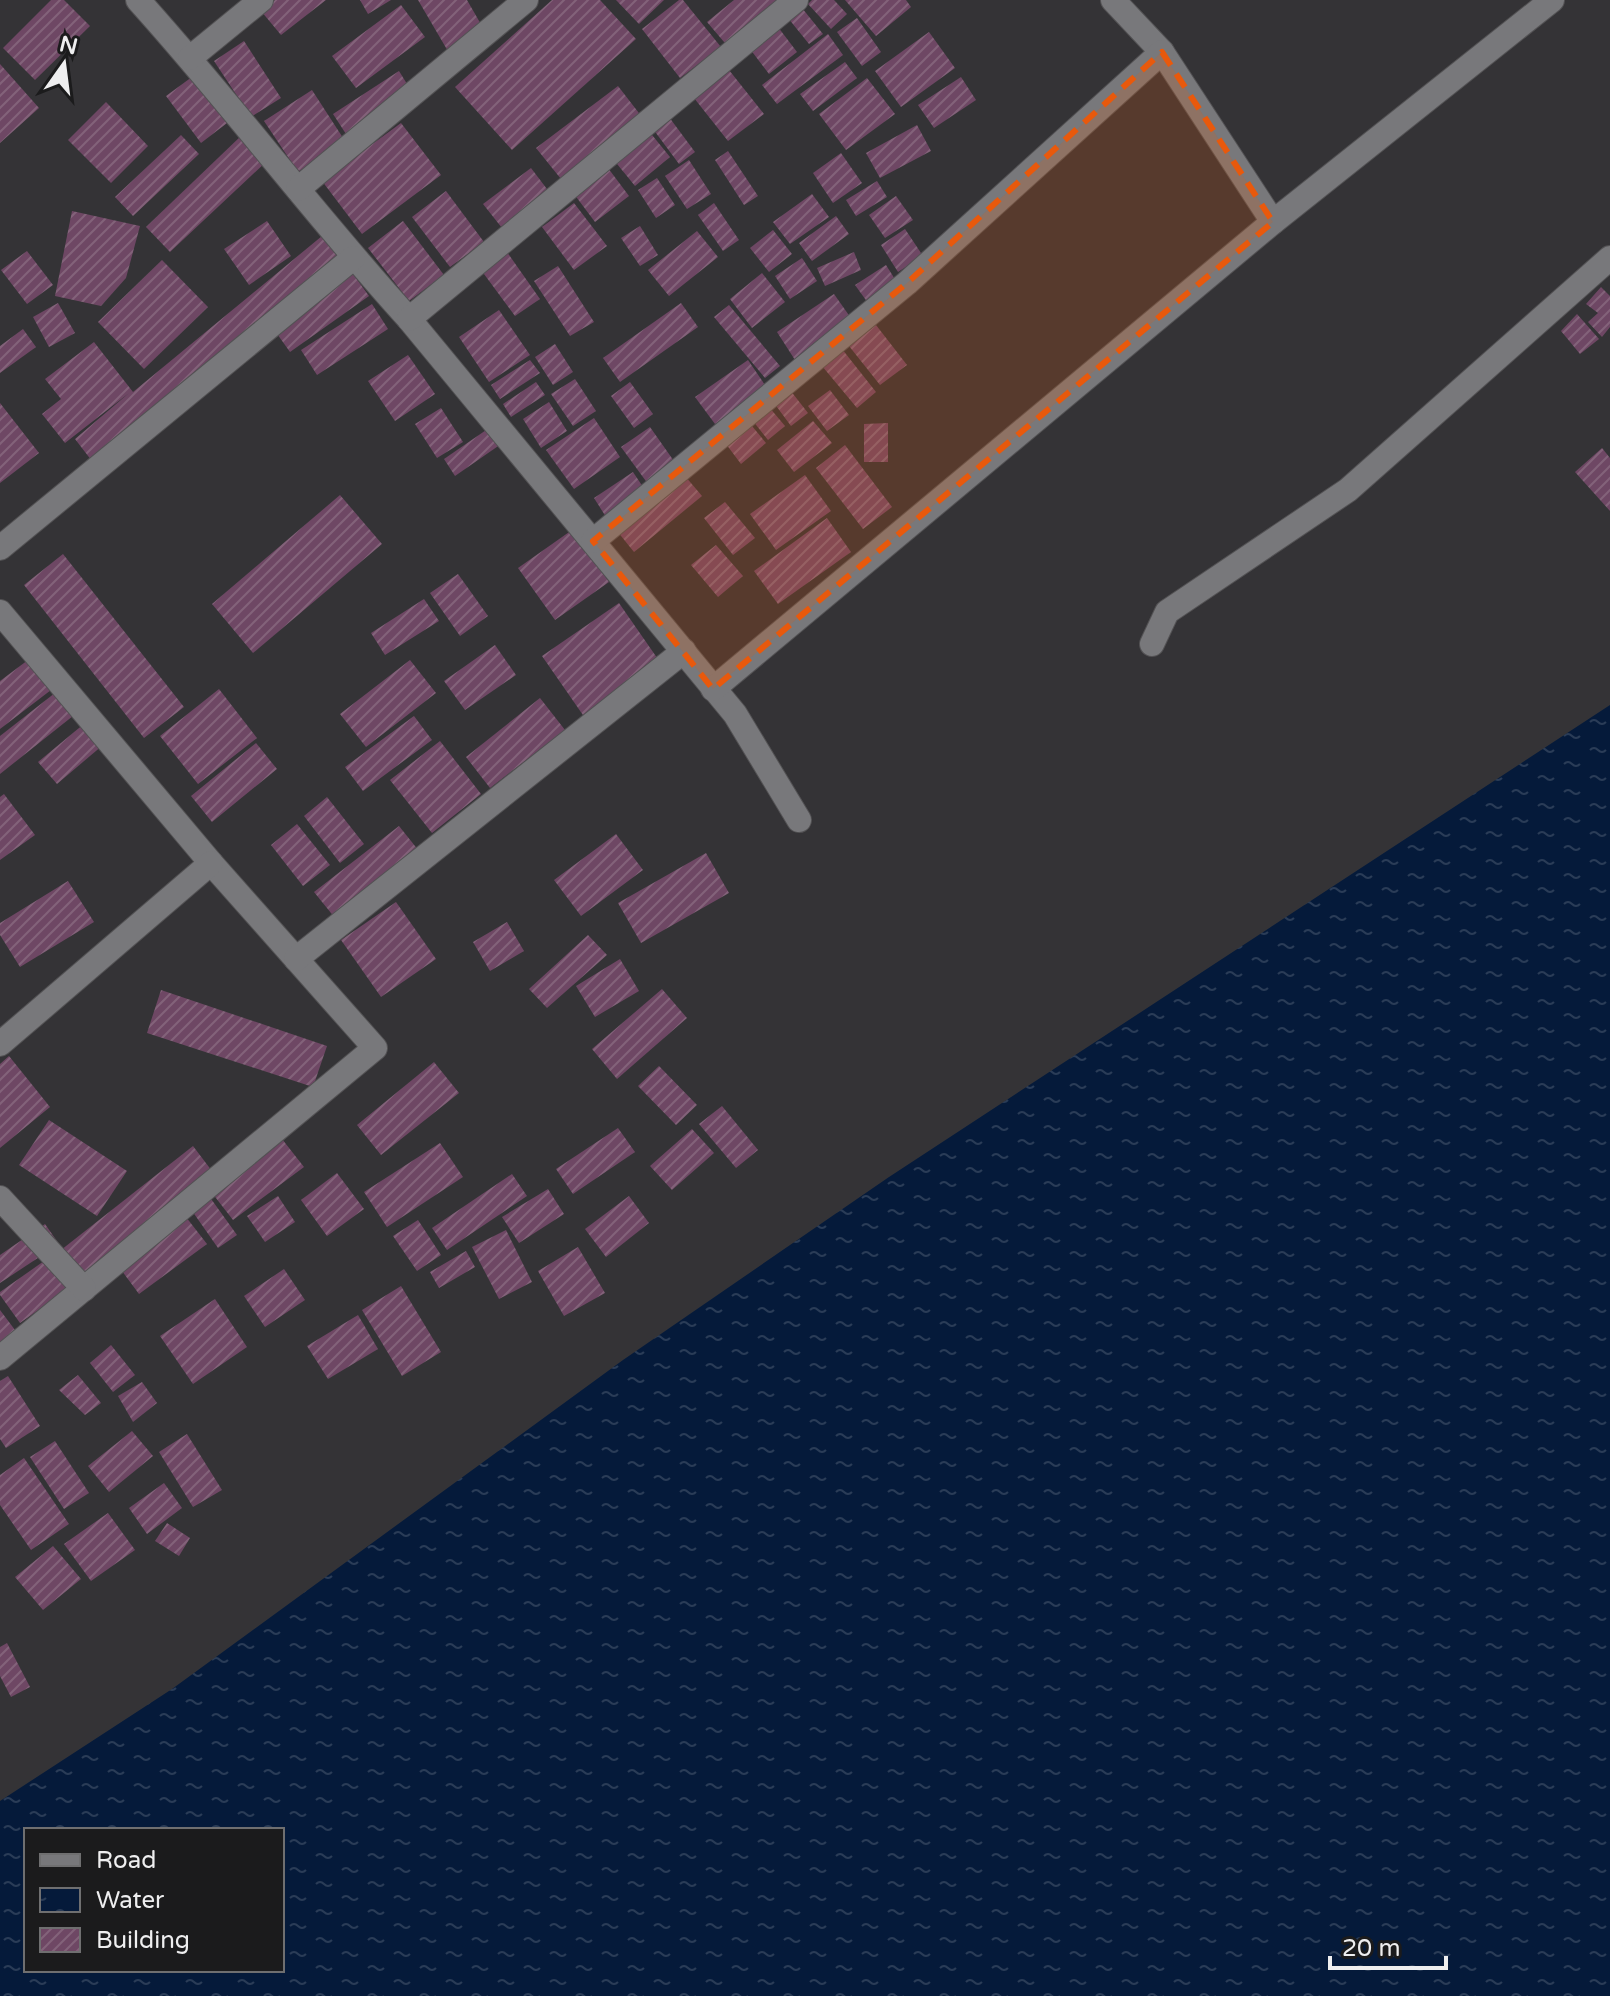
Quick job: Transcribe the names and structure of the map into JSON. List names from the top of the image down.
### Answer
{
  "legend": ["Road", "Water", "Building"],
  "scale_bar": "20 m",
  "north": "top"
}
